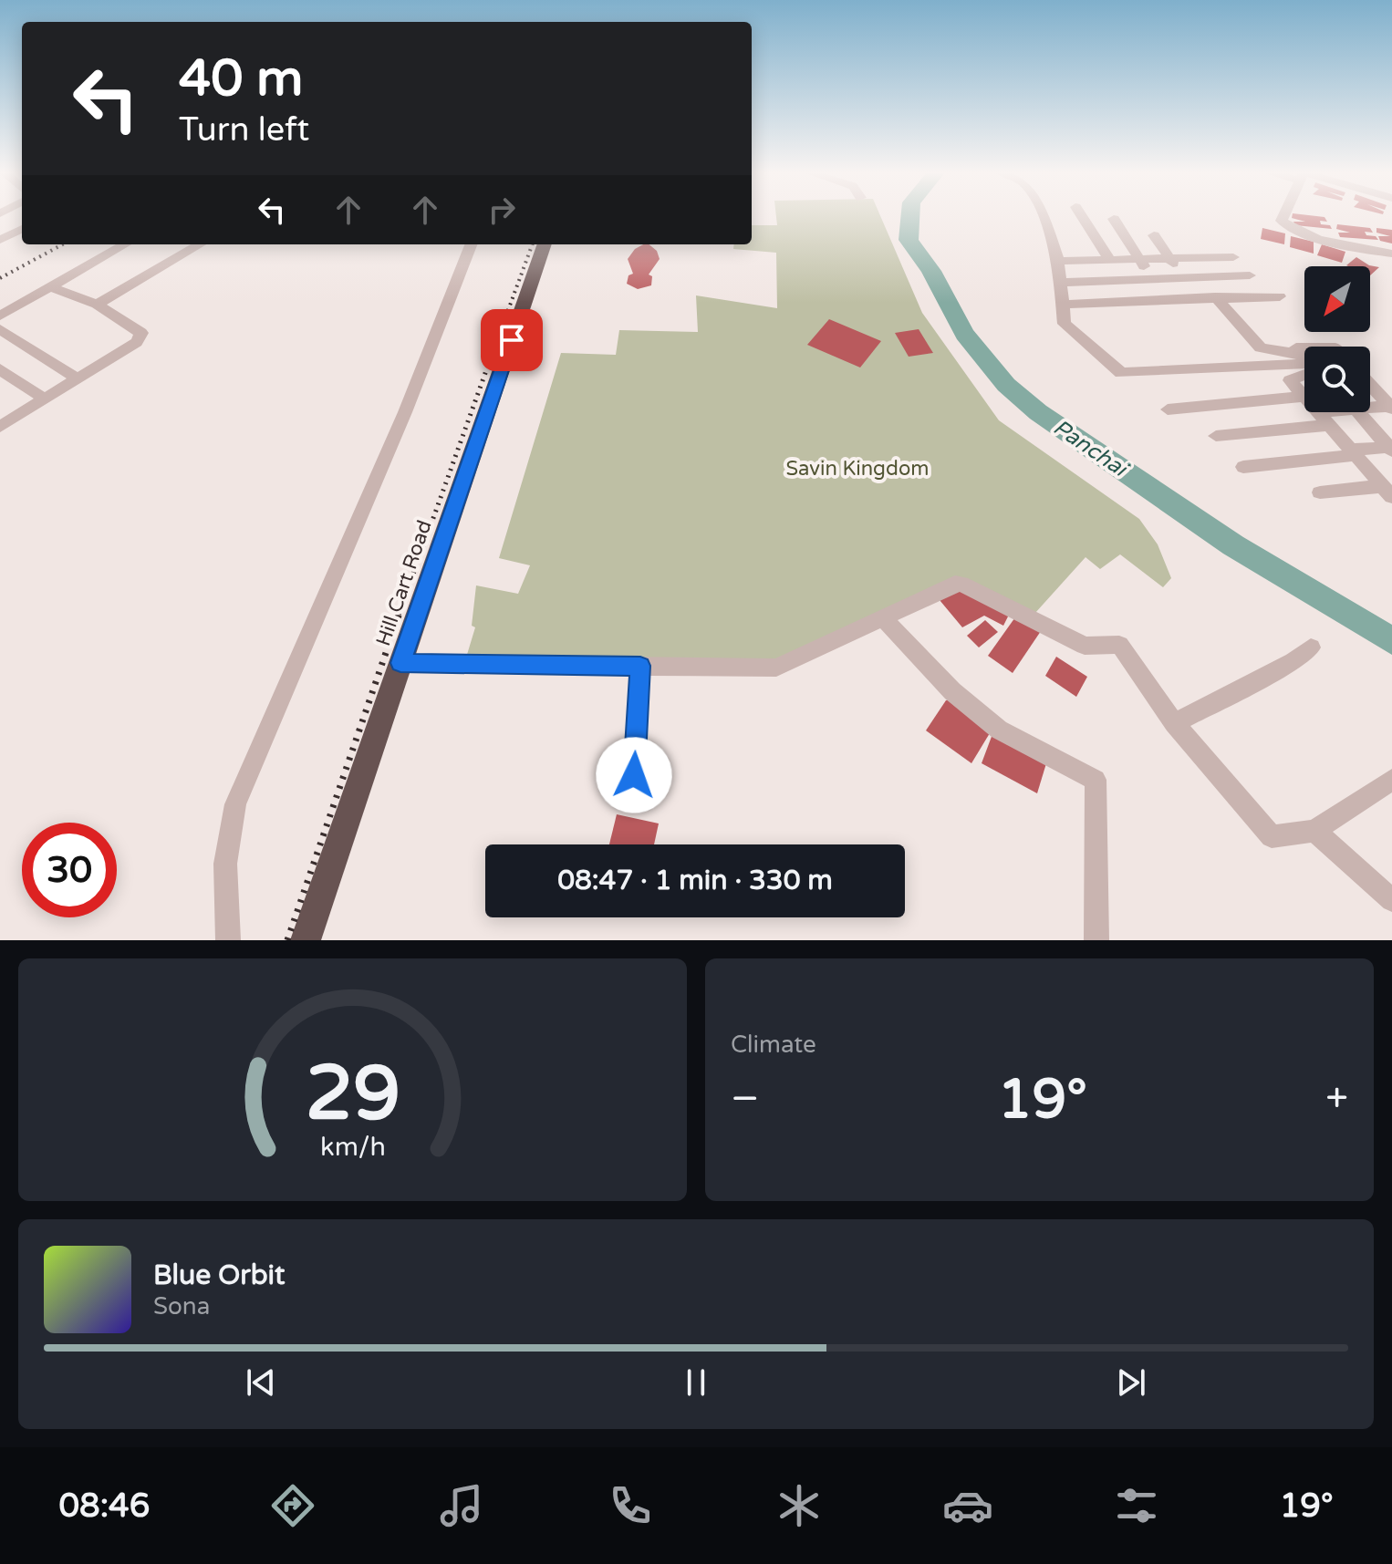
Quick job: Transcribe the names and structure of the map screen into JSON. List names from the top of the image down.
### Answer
{
  "streets": {
    "highway": ["Hill Cart Road"]
  },
  "water": ["Panchai"],
  "parks": ["Savin Kingdom"],
  "north": "bottom left",
  "page": {
    "turn": ["40 m", "Turn left"],
    "limit": "30",
    "trip": "08:47 · 1 min · 330 m",
    "tile": "Climate",
    "heat": ["−", "19°", "+"],
    "song": ["Blue Orbit", "Sona"],
    "tabs": ["08:46", "19°"],
    "gauge": ["29", "km/h"]
  }
}
